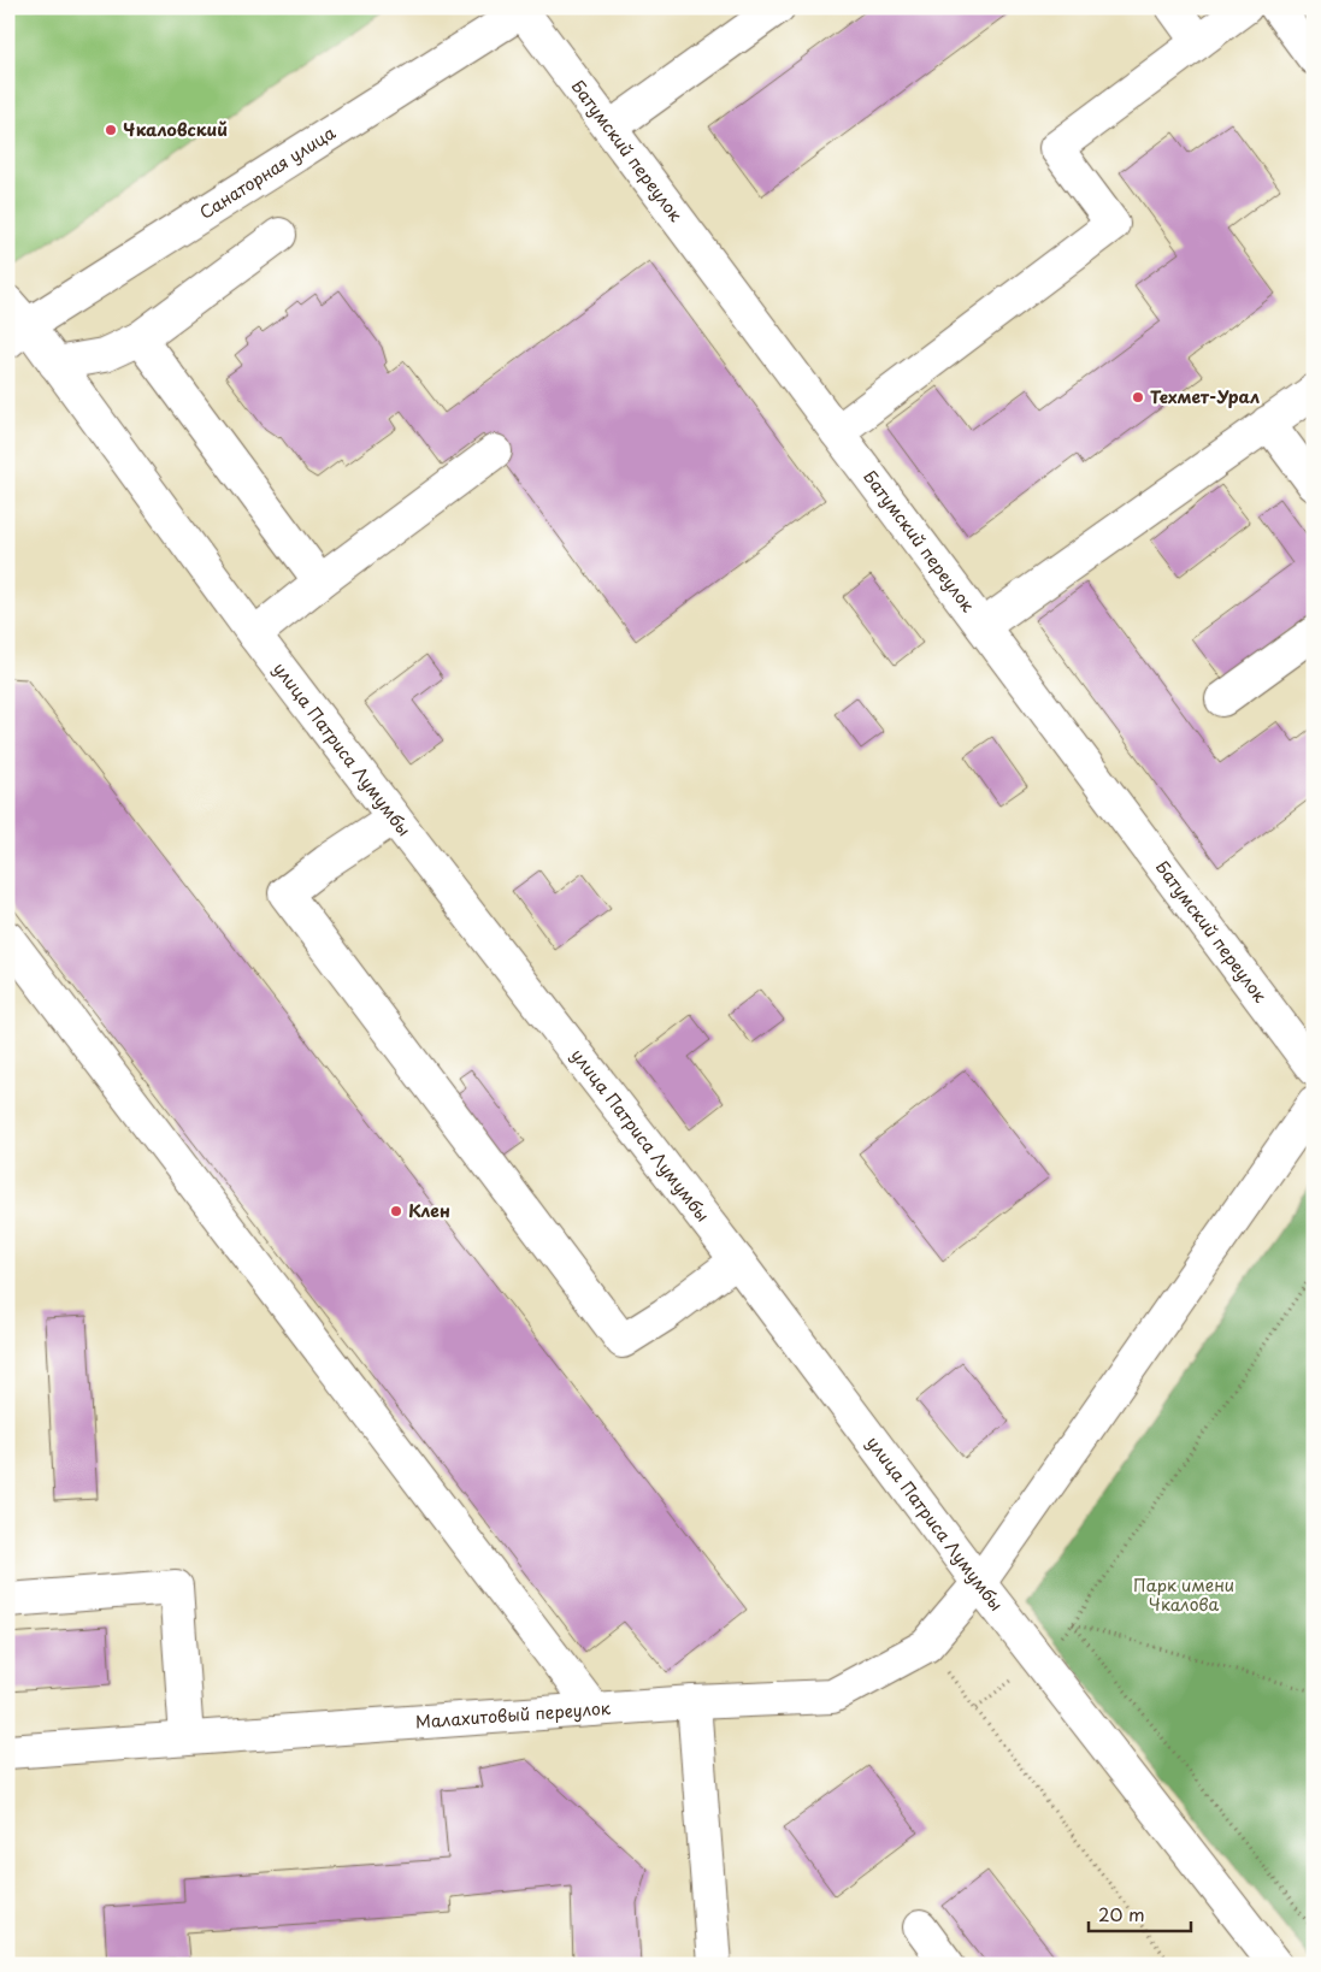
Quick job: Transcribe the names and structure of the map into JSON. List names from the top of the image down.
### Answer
{
  "streets": {
    "street": [
      "Батумский переулок",
      "Санаторная улица",
      "улица Патриса Лумумбы",
      "Малахитовый переулок"
    ]
  },
  "crossings": [
    ["Батумский переулок", "Санаторная улица"],
    ["Санаторная улица", "улица Патриса Лумумбы"],
    ["улица Патриса Лумумбы", "Малахитовый переулок"]
  ],
  "parks": ["Парк имени Чкалова"],
  "places": ["Чкаловский", "Техмет-Урал", "Клен"],
  "scale_bar": "20 m"
}
